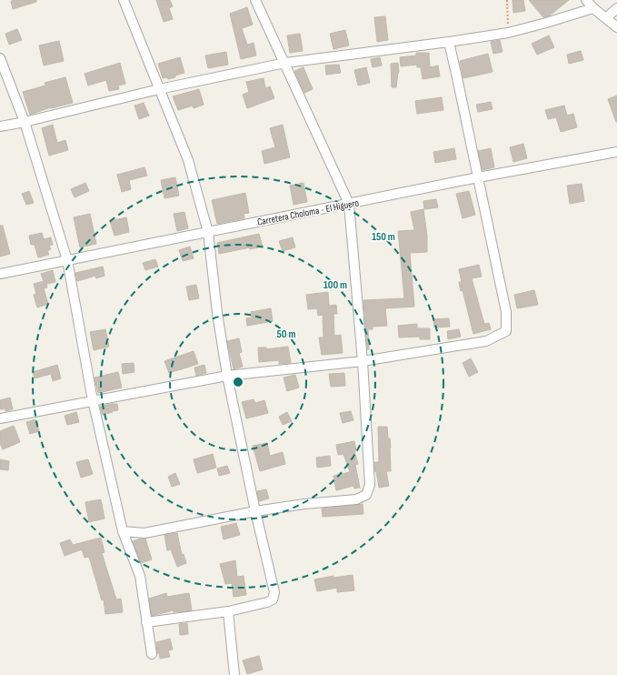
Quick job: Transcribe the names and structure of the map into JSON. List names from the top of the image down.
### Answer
{
  "streets": {
    "street": ["Carretera Choloma - El Higuero"]
  },
  "rings": ["150 m", "100 m", "50 m"]
}
